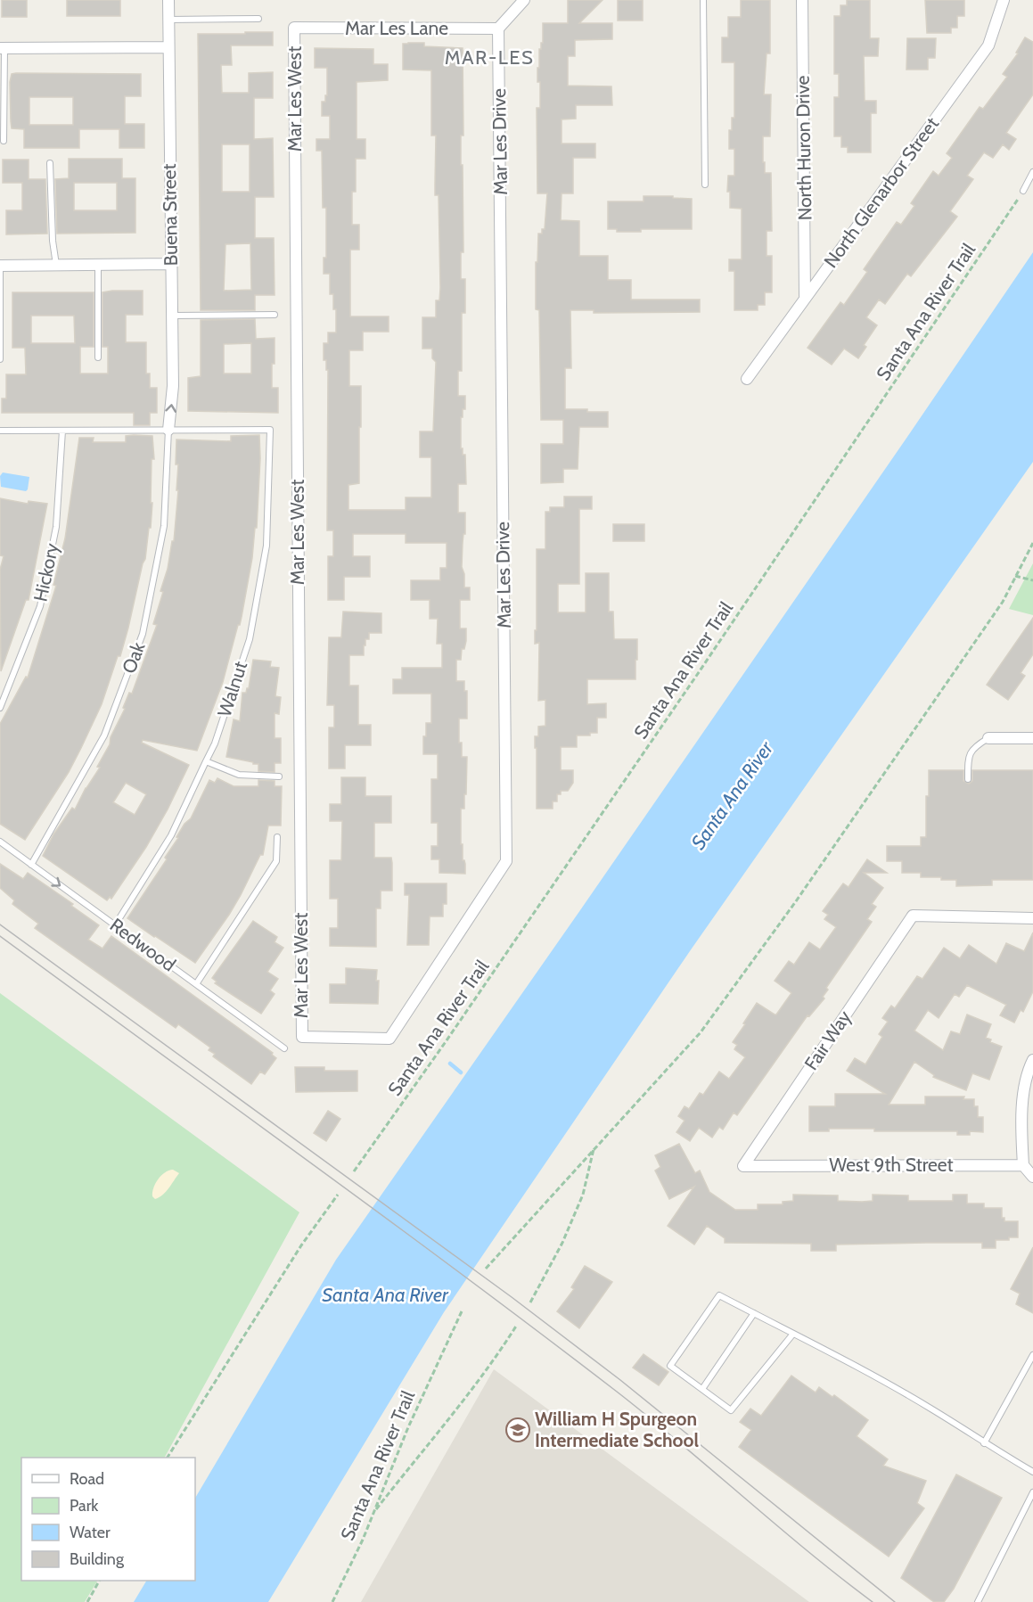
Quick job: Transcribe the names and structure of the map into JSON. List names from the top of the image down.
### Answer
{
  "streets": {
    "street": [
      "Mar Les Lane",
      "Mar Les West",
      "Mar Les Drive",
      "North Huron Drive",
      "North Glenarbor Street",
      "Buena Street",
      "Fair Way",
      "West 9th Street"
    ],
    "lane": [
      "Hickory",
      "Oak",
      "Walnut",
      "Redwood"
    ],
    "path": ["Santa Ana River Trail"]
  },
  "crossings": [
    ["Mar Les Lane", "Mar Les West"],
    ["Mar Les Lane", "Mar Les Drive"],
    ["Mar Les West", "Mar Les Drive"],
    ["North Huron Drive", "North Glenarbor Street"],
    ["Buena Street", "Oak"],
    ["Buena Street", "Walnut"],
    ["Oak", "Walnut"],
    ["Oak", "Redwood"],
    ["Walnut", "Redwood"],
    ["Fair Way", "West 9th Street"]
  ],
  "districts": ["MAR-LES"],
  "water": ["Santa Ana River"],
  "places": {
    "school or university": ["William H Spurgeon Intermediate School"]
  },
  "legend": [
    "Road",
    "Park",
    "Water",
    "Building"
  ]
}
